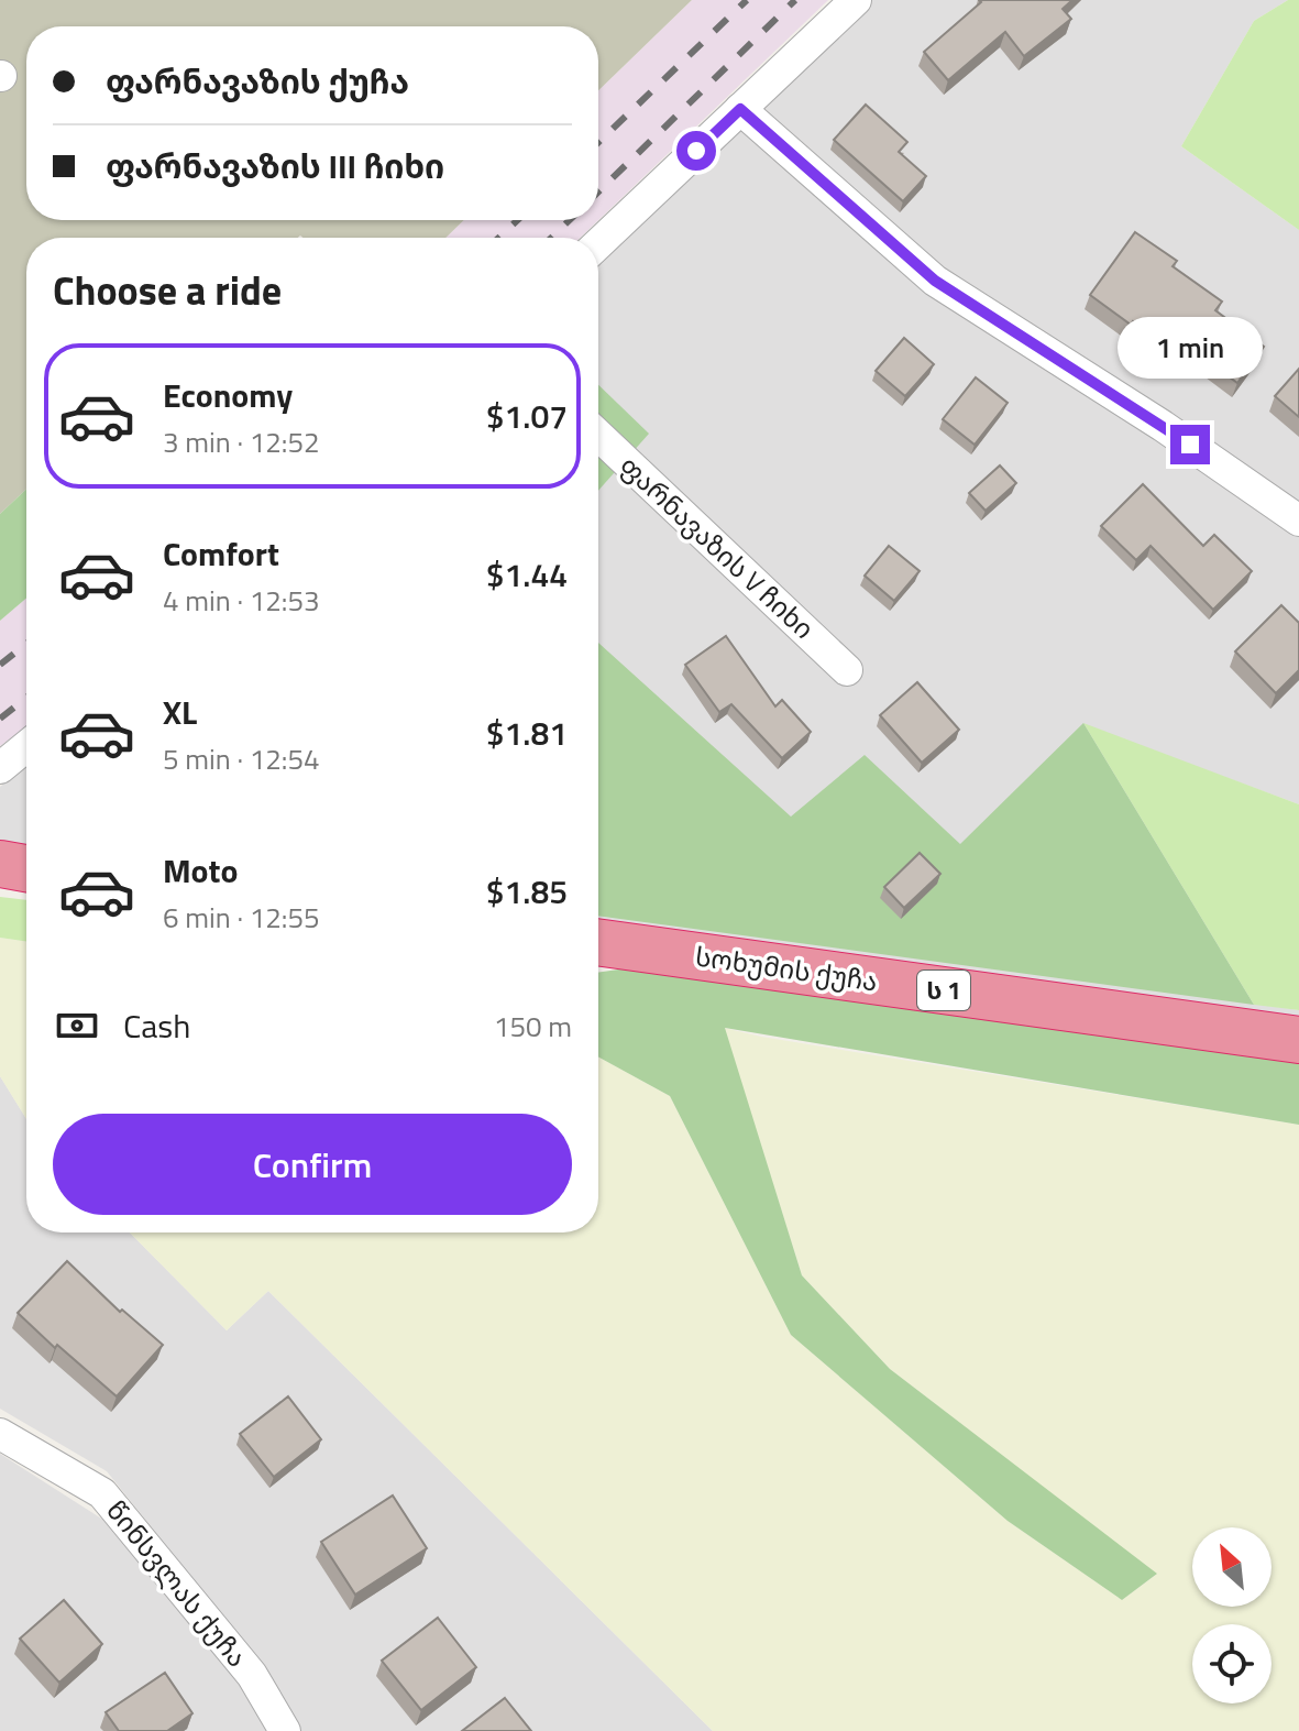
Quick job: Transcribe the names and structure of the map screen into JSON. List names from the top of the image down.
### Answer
{
  "streets": {
    "highway": ["სოხუმის ქუჩა", "ს 1"],
    "street": ["ფარნავაზის V ჩიხი", "წინსვლას ქუჩა"]
  },
  "north": "top left",
  "page": {
    "banner": ["ფარნავაზის ქუჩა", "ფარნავაზის III ჩიხი"],
    "heading": "Choose a ride",
    "bubble": "1 min",
    "list": [
      {
        "name": "Economy",
        "note": "3 min · 12:52",
        "value": "$1.07"
      },
      {
        "name": "Comfort",
        "note": "4 min · 12:53",
        "value": "$1.44"
      },
      {
        "name": "XL",
        "note": "5 min · 12:54",
        "value": "$1.81"
      },
      {
        "name": "Moto",
        "note": "6 min · 12:55",
        "value": "$1.85"
      }
    ],
    "pay": ["Cash", "150 m"],
    "buttons": "Confirm"
  }
}
